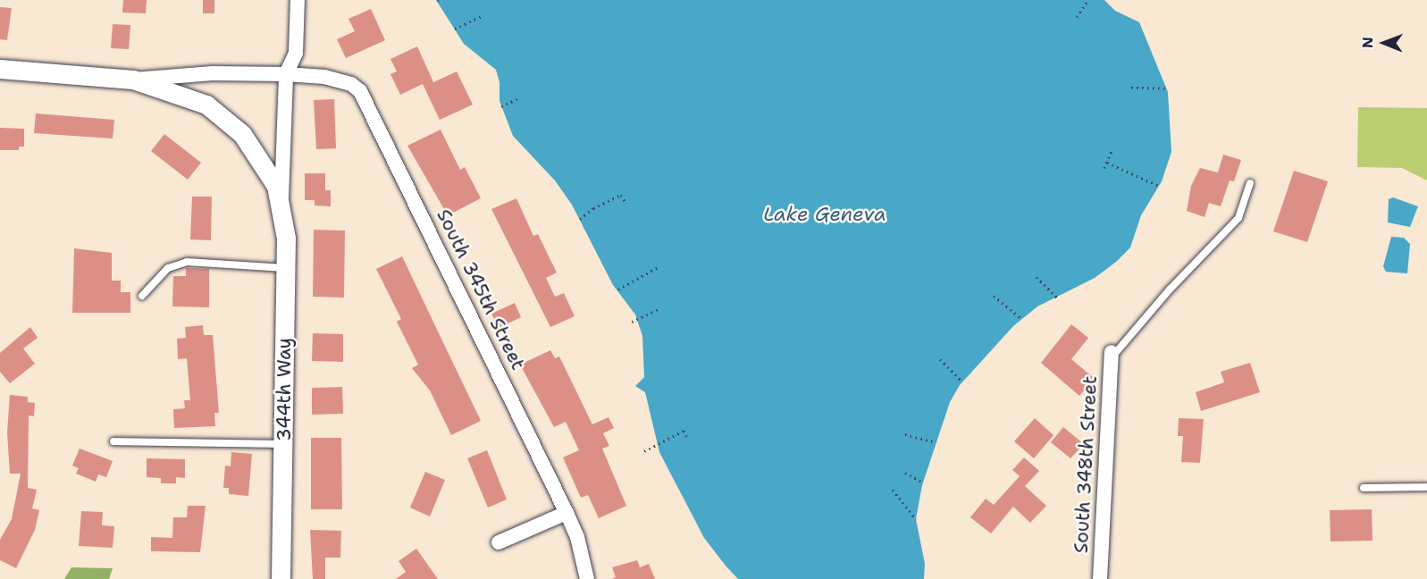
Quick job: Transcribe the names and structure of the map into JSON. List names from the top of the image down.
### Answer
{
  "streets": {
    "street": ["South 345th Street", "344th Way", "South 348th Street"]
  },
  "water": ["Lake Geneva"],
  "north": "left"
}
